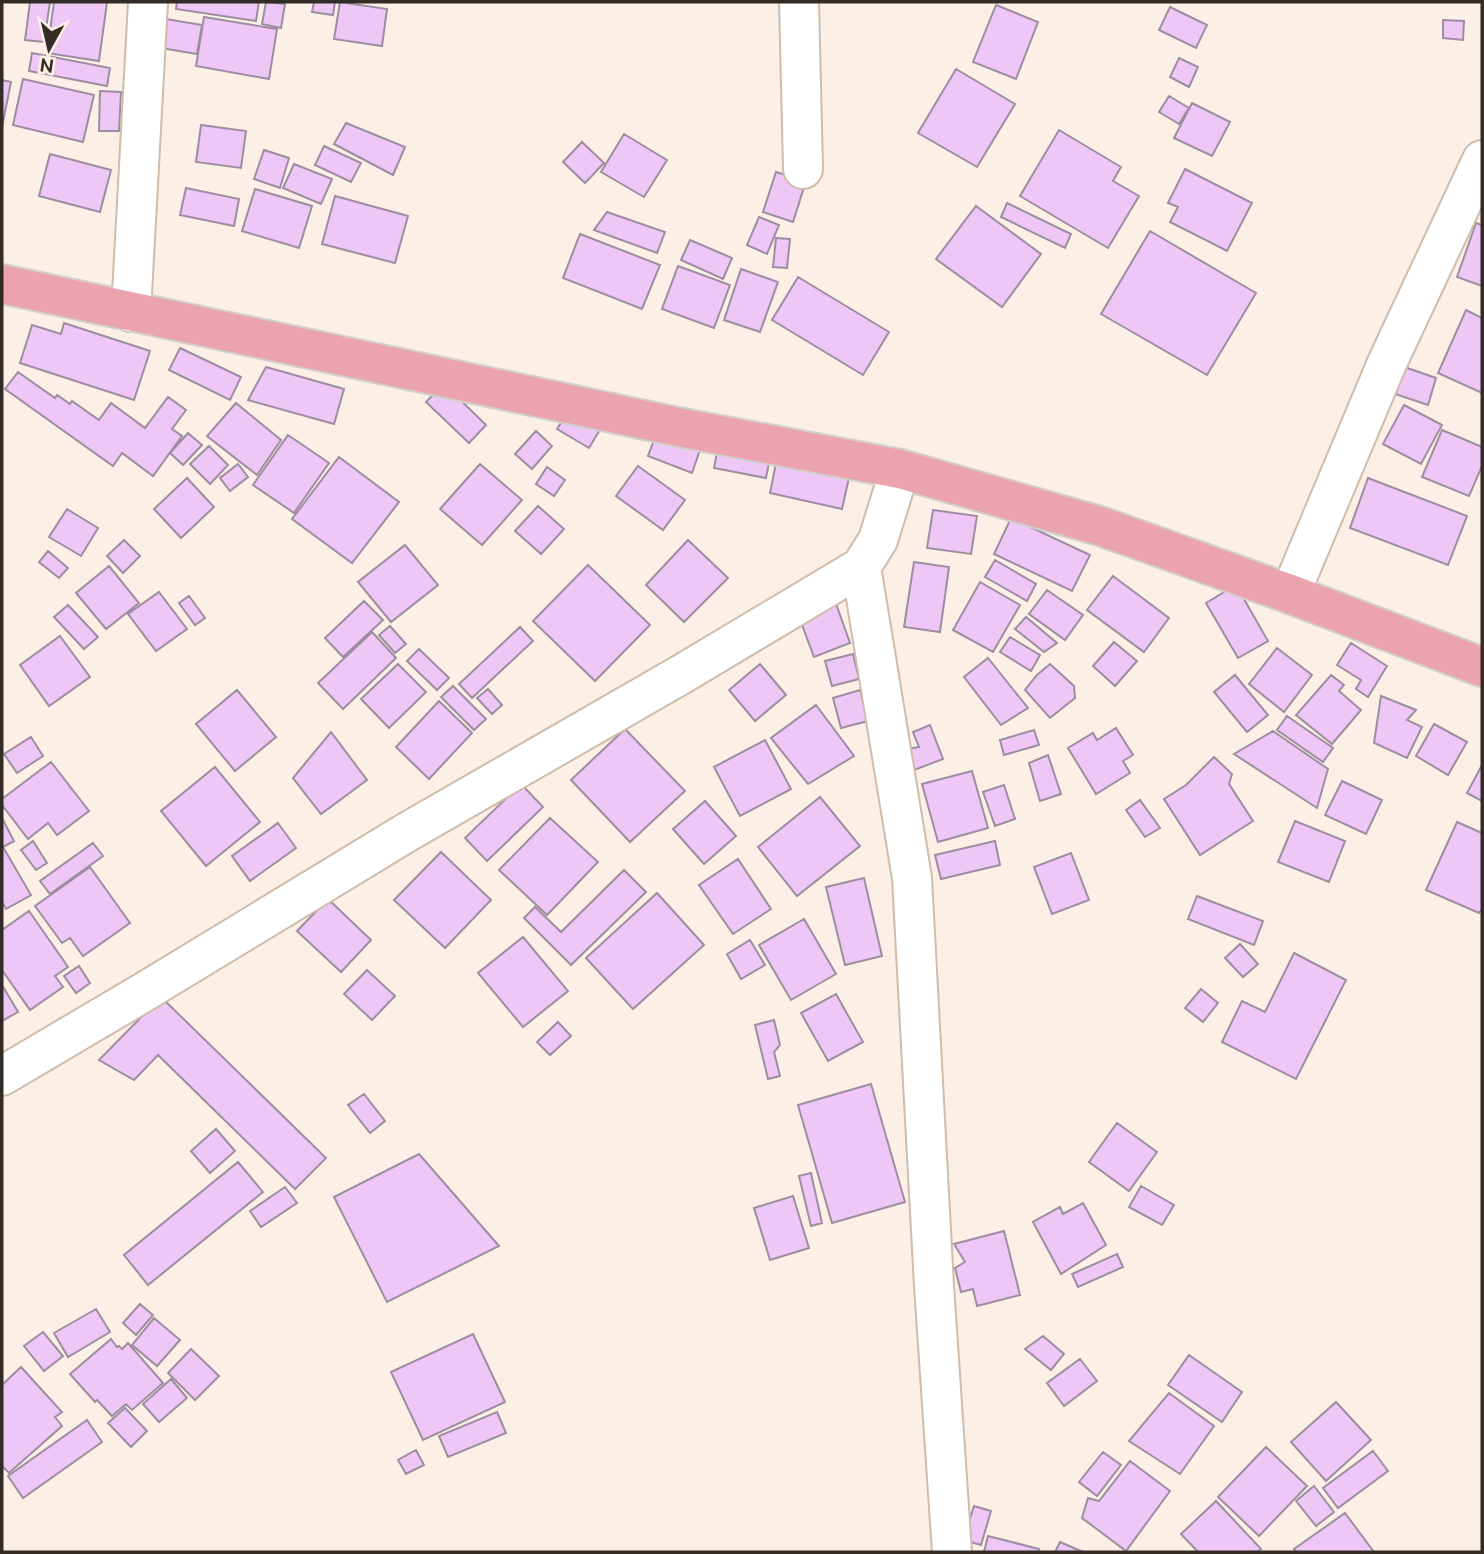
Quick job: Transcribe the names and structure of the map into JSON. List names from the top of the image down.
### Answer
{
  "north": "bottom"
}
